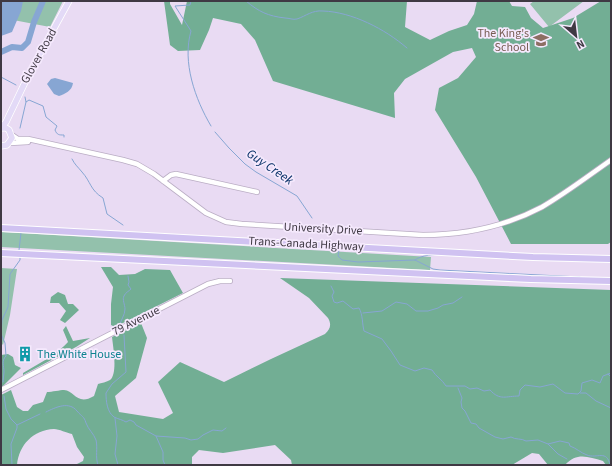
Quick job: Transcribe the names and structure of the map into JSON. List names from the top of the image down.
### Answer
{
  "streets": {
    "highway": ["Trans-Canada Highway"],
    "main road": ["Glover Road"],
    "street": ["University Drive", "79 Avenue"]
  },
  "crossings": [
    ["Glover Road", "University Drive"]
  ],
  "water": ["Guy Creek"],
  "places": {
    "school or university": ["The King's School"],
    "building": ["The White House"]
  },
  "north": "bottom right"
}
